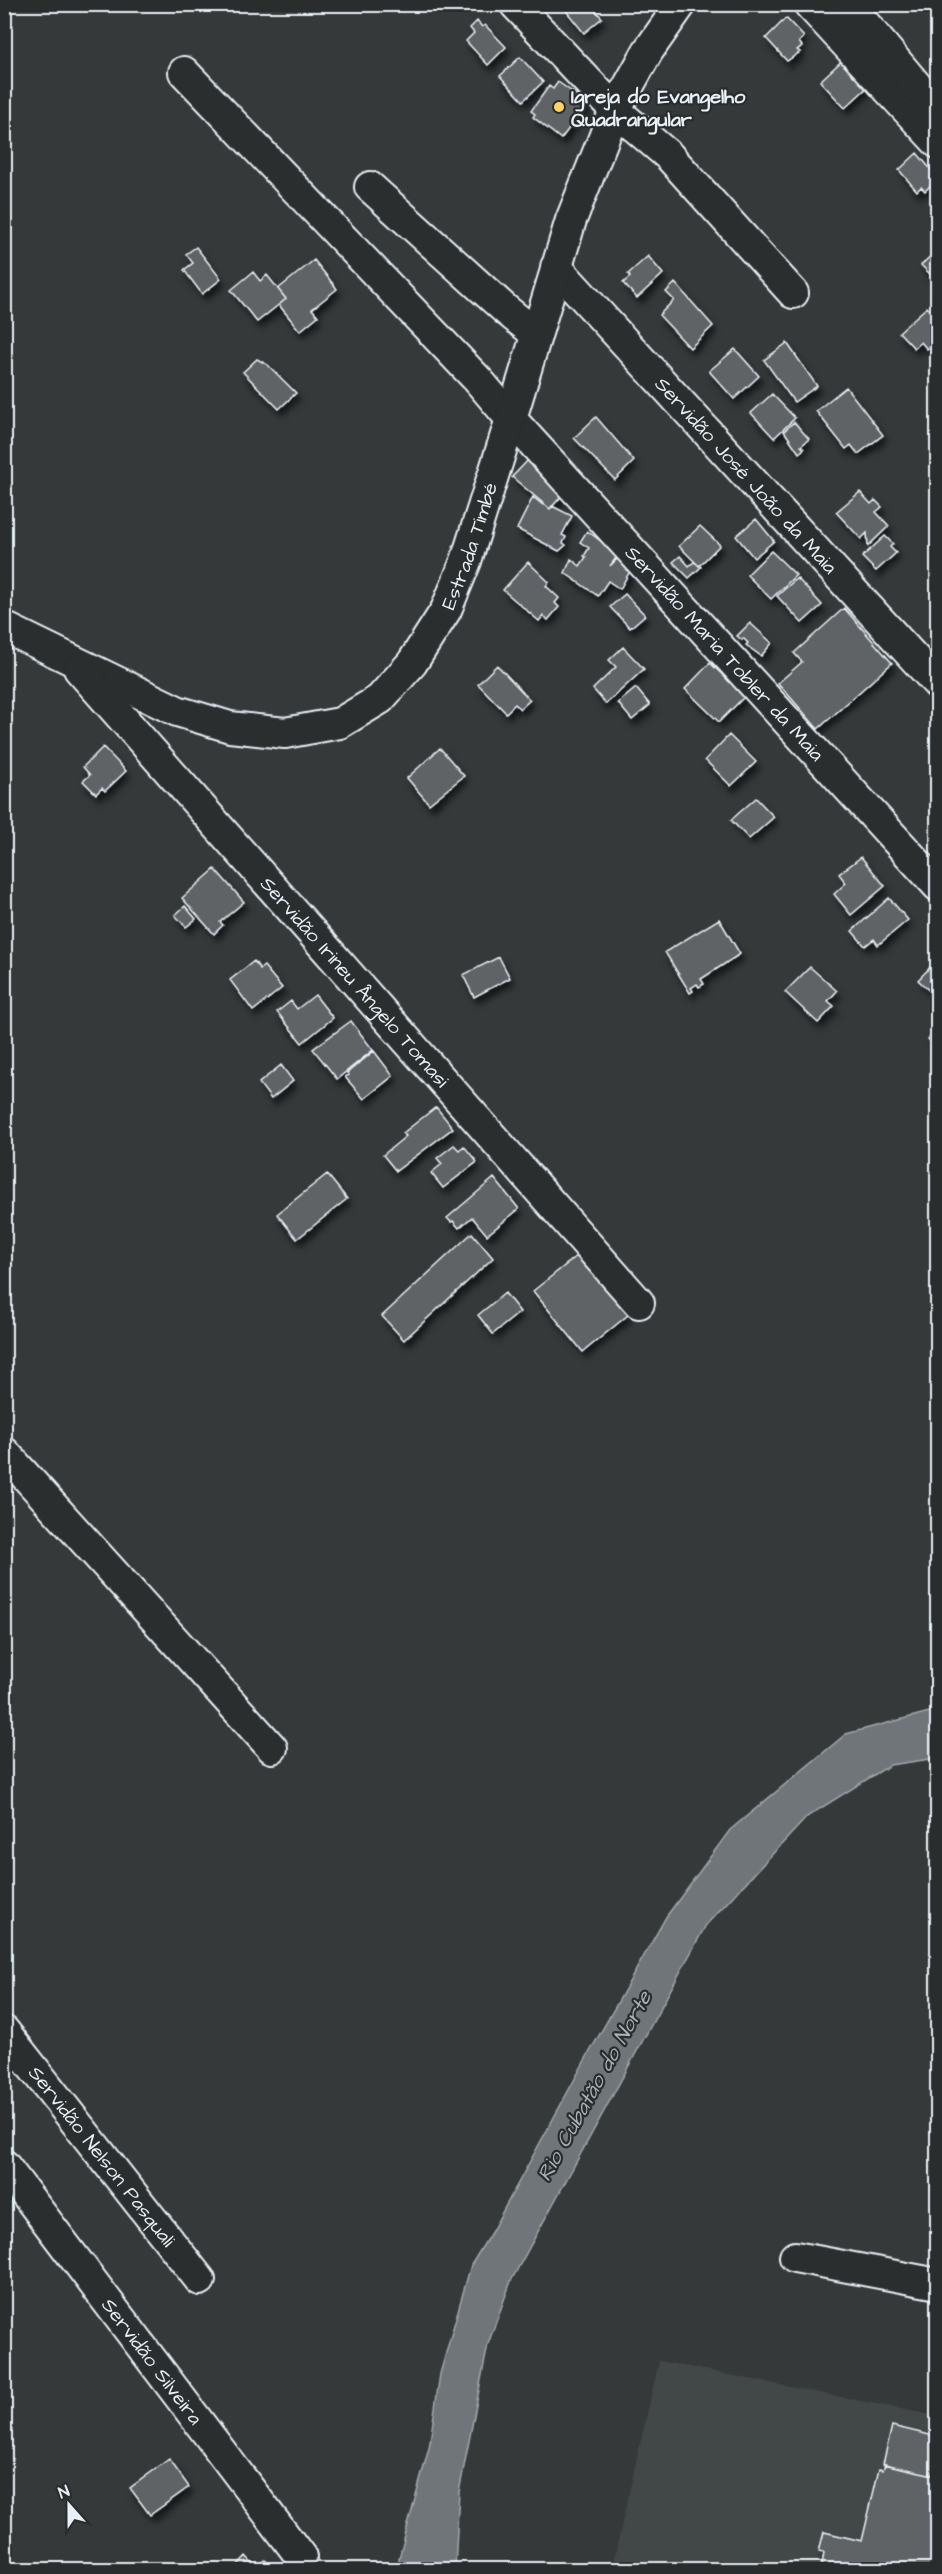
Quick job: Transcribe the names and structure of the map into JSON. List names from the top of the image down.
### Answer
{
  "streets": {
    "street": [
      "Servidão José João da Maia",
      "Estrada Timbé",
      "Servidão Maria Tobler da Maia",
      "Servidão Irineu Ângelo Tomasi",
      "Servidão Nelson Pasquali",
      "Servidão Silveira"
    ]
  },
  "crossings": [
    ["Servidão José João da Maia", "Estrada Timbé"],
    ["Estrada Timbé", "Servidão Maria Tobler da Maia"],
    ["Estrada Timbé", "Servidão Irineu Ângelo Tomasi"]
  ],
  "water": ["Rio Cubatão do Norte"],
  "places": ["Igreja do Evangelho Quadrangular"],
  "north": "top"
}
